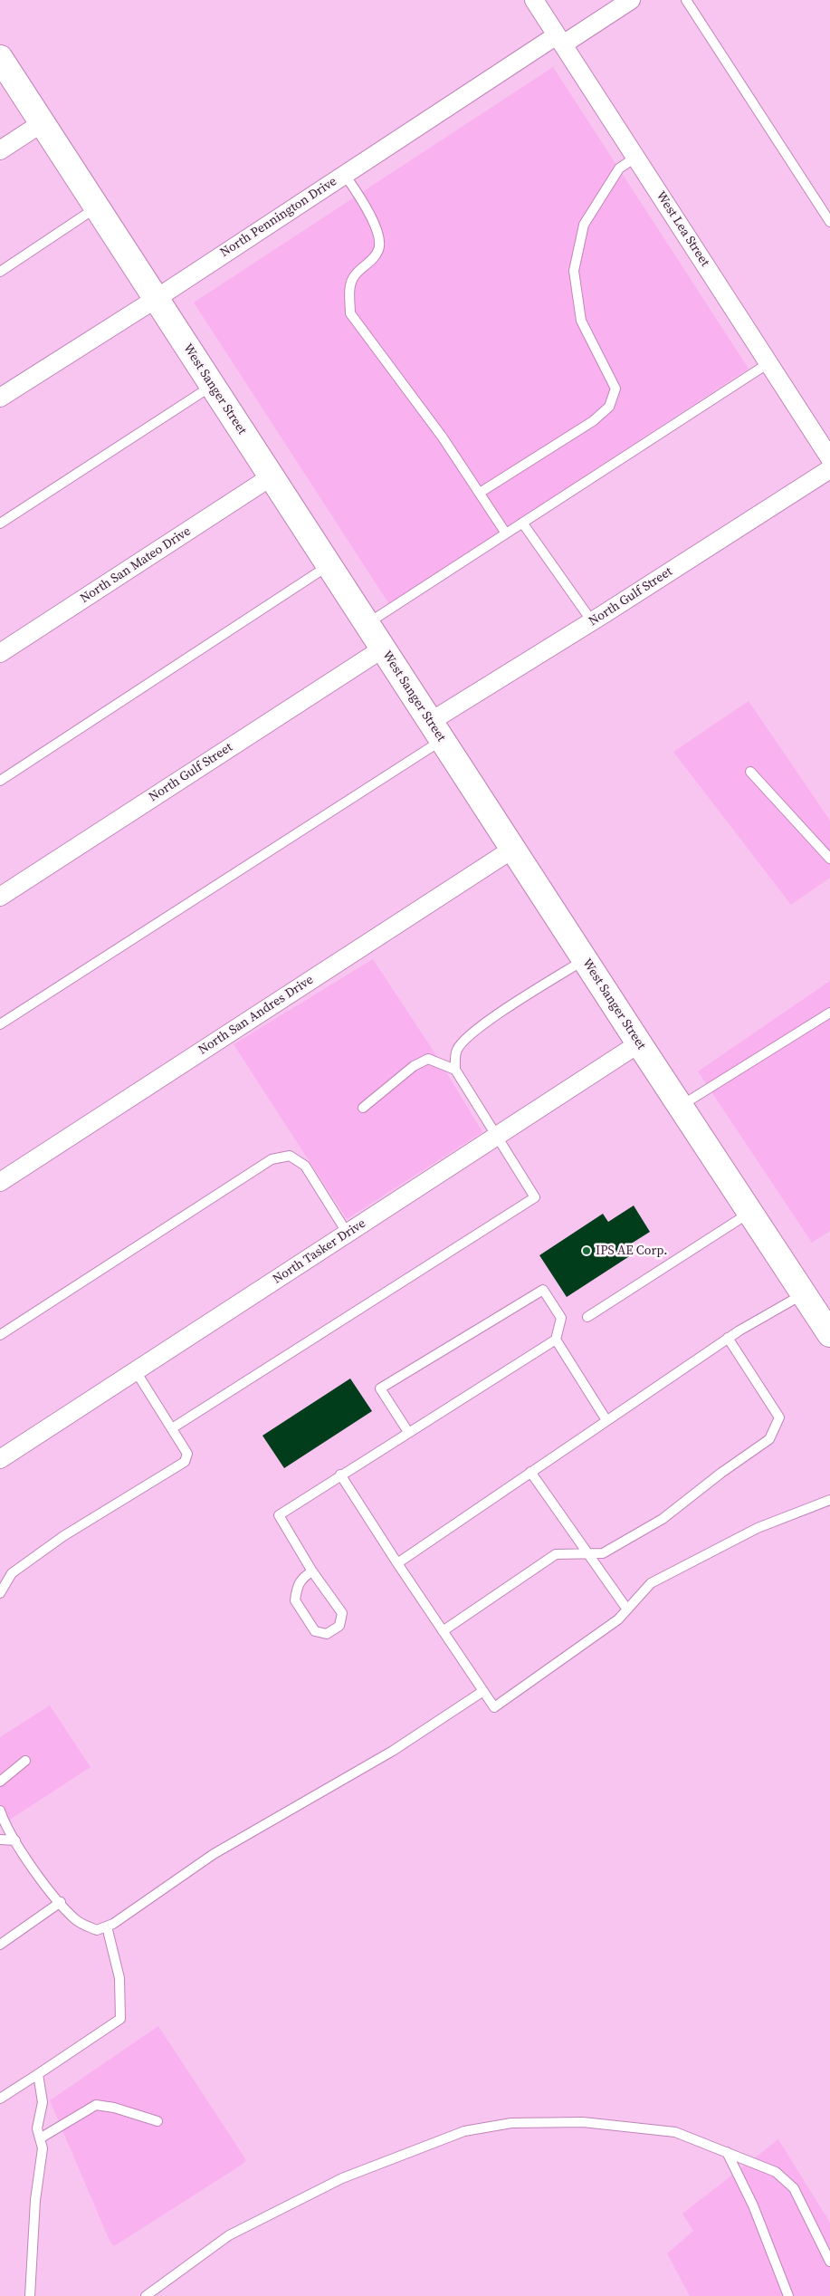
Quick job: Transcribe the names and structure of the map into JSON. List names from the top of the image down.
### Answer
{
  "streets": {
    "main road": ["West Sanger Street"],
    "street": [
      "North Pennington Drive",
      "West Lea Street",
      "North San Mateo Drive",
      "North Gulf Street",
      "North San Andres Drive",
      "North Tasker Drive"
    ]
  },
  "crossings": [
    ["North Pennington Drive", "West Lea Street"],
    ["North Pennington Drive", "West Sanger Street"],
    ["West Sanger Street", "North San Mateo Drive"],
    ["West Sanger Street", "North Gulf Street"],
    ["West Sanger Street", "North San Andres Drive"],
    ["West Sanger Street", "North Tasker Drive"]
  ],
  "places": ["IPS AE Corp."]
}
